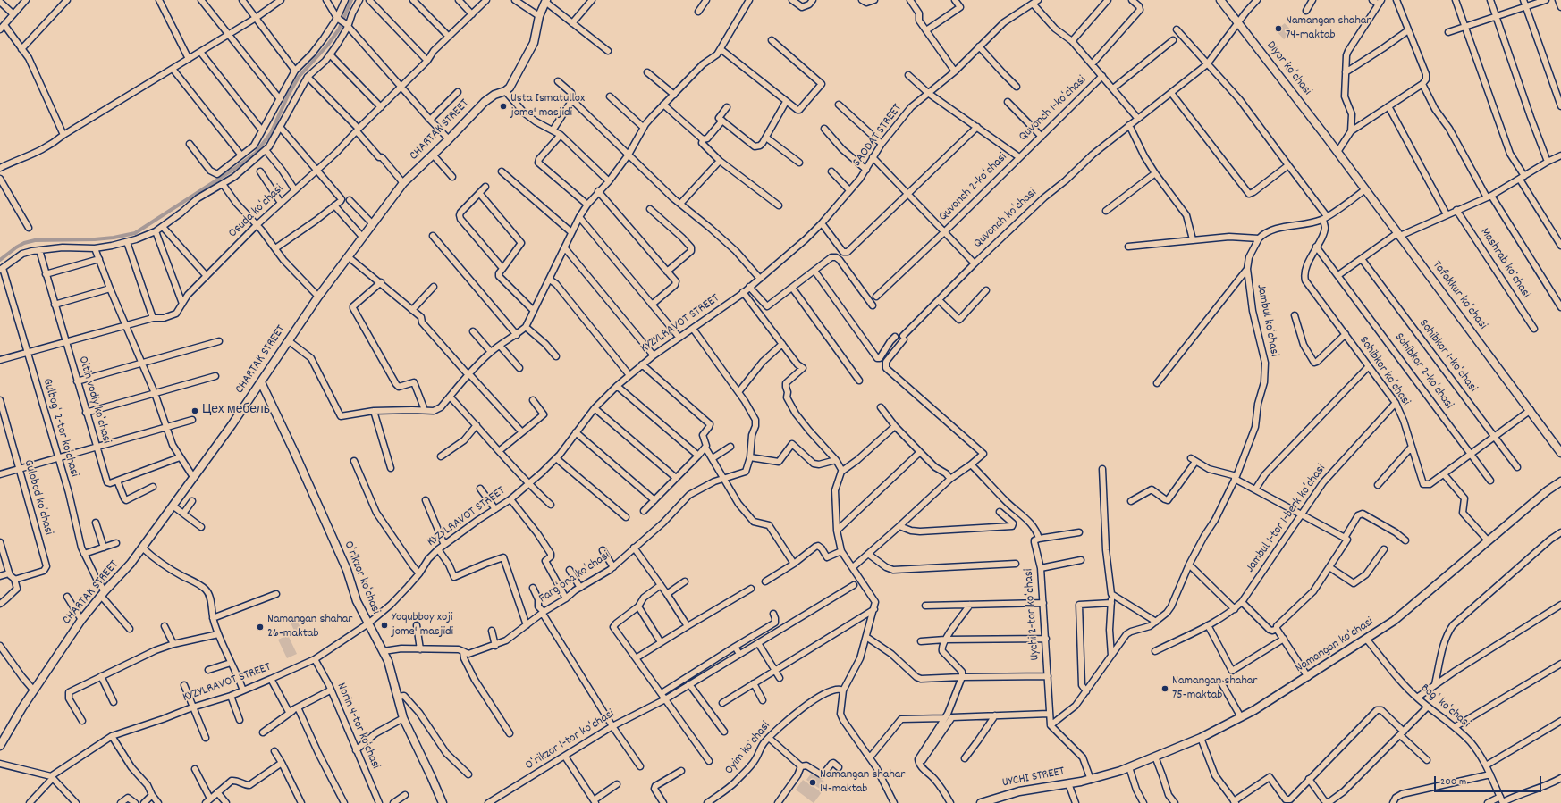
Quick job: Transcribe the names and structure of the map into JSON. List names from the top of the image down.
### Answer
{
  "streets": {
    "main road": [
      "Diyor koʻchasi",
      "CHARTAK STREET",
      "Tafakkur koʻchasi",
      "Oʻrikzor koʻchasi",
      "Namangan koʻchasi",
      "UYCHI STREET"
    ],
    "street": [
      "Quvonch 1-koʻchasi",
      "SAODAT STREET",
      "Quvonch 2-koʻchasi",
      "Osuda koʻchasi",
      "Quvonch koʻchasi",
      "Mashrab koʻchasi",
      "Jambul koʻchasi",
      "KYZYLRAVOT STREET",
      "Sohibkor 1-koʻchasi",
      "Sohibkor koʻchasi",
      "Sohibkor 2-koʻchasi",
      "Oltin vodiy koʻchasi",
      "Gulbogʻ 2-tor koʻchasi",
      "Gulobod koʻchasi",
      "Jambul 1-tor 1-berk koʻchasi",
      "Fargʻona koʻchasi",
      "Uychi 2-tor koʻchasi",
      "Bogʻ koʻchasi",
      "Norin 4-tor koʻchasi",
      "Oʻrikzor 1-tor koʻchasi",
      "Oyim koʻchasi"
    ]
  },
  "crossings": [
    ["Diyor koʻchasi", "Tafakkur koʻchasi"],
    ["Quvonch 1-koʻchasi", "SAODAT STREET"],
    ["Quvonch 1-koʻchasi", "Quvonch 2-koʻchasi"],
    ["CHARTAK STREET", "Gulbogʻ 2-tor koʻchasi"],
    ["CHARTAK STREET", "Oʻrikzor koʻchasi"],
    ["SAODAT STREET", "Quvonch 2-koʻchasi"],
    ["SAODAT STREET", "KYZYLRAVOT STREET"],
    ["Quvonch 2-koʻchasi", "Quvonch koʻchasi"],
    ["Osuda koʻchasi", "Oltin vodiy koʻchasi"],
    ["Osuda koʻchasi", "Gulbogʻ 2-tor koʻchasi"],
    ["Tafakkur koʻchasi", "Sohibkor koʻchasi"],
    ["KYZYLRAVOT STREET", "Oʻrikzor koʻchasi"],
    ["KYZYLRAVOT STREET", "Norin 4-tor koʻchasi"],
    ["Sohibkor 1-koʻchasi", "Sohibkor koʻchasi"],
    ["Sohibkor koʻchasi", "Sohibkor 2-koʻchasi"],
    ["Sohibkor koʻchasi", "Jambul 1-tor 1-berk koʻchasi"],
    ["Oʻrikzor koʻchasi", "Fargʻona koʻchasi"],
    ["Namangan koʻchasi", "Bogʻ koʻchasi"],
    ["Namangan koʻchasi", "UYCHI STREET"]
  ],
  "places": [
    "Namangan shahar 74-maktab",
    "Usta Ismatullox jome' masjidi",
    "Цех мебель",
    "Yoqubboy xoji jome' masjidi",
    "Namangan shahar 26-maktab",
    "Namangan shahar 75-maktab",
    "Namangan shahar 14-maktab"
  ],
  "scale_bar": "200 m"
}
